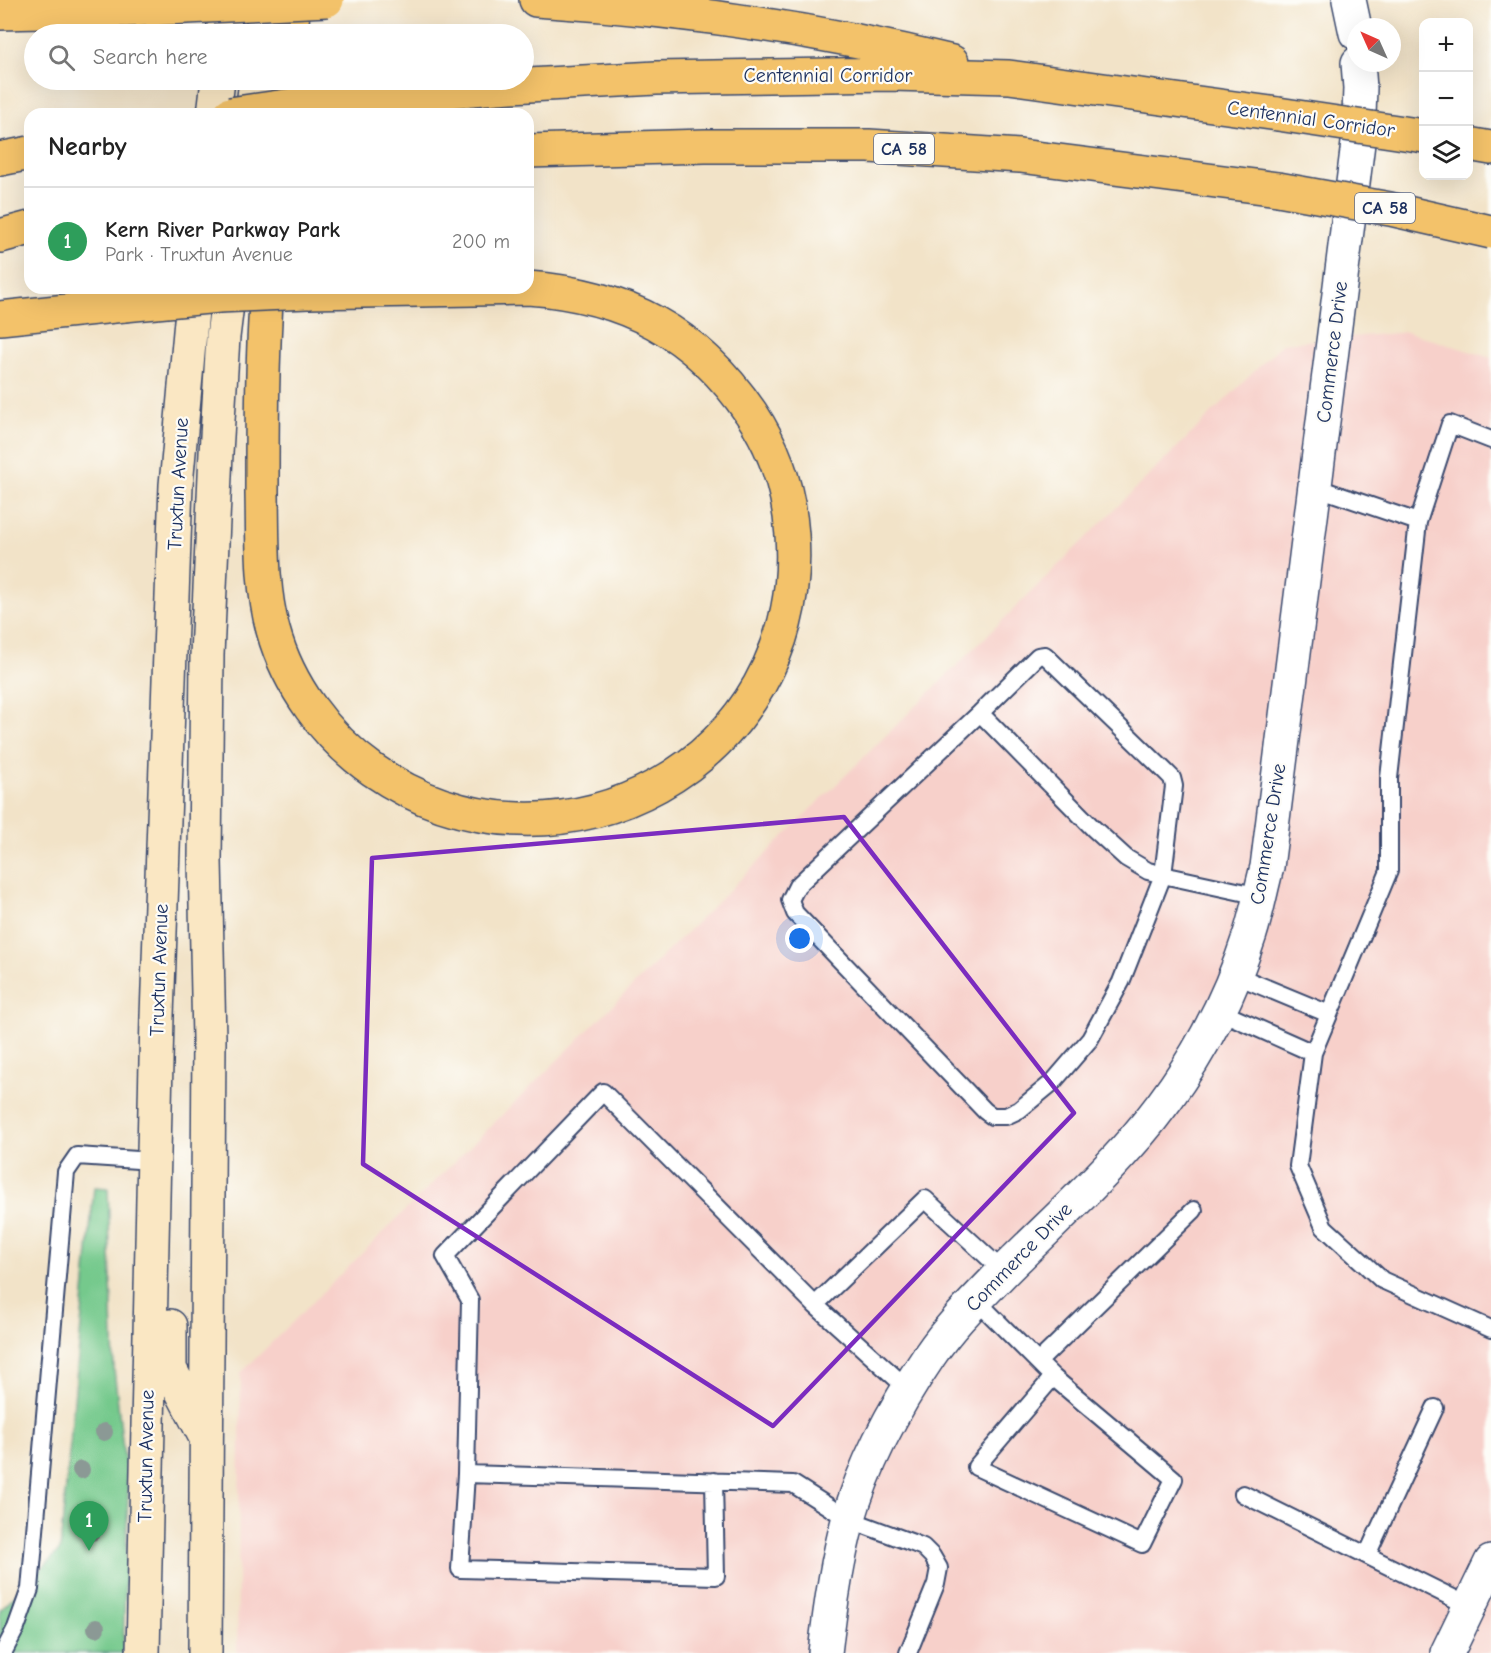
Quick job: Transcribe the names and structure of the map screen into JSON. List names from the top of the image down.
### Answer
{
  "streets": {
    "highway": ["Centennial Corridor", "CA 58"],
    "main road": ["Truxtun Avenue"],
    "street": ["Commerce Drive"]
  },
  "north": "top left",
  "page": {
    "map_buttons": ["+", "−"],
    "search": "Search here",
    "heading": "Nearby",
    "list": [
      {
        "mark": "1",
        "name": "Kern River Parkway Park",
        "note": "Park · Truxtun Avenue",
        "value": "200 m"
      }
    ],
    "pins": "1"
  }
}
